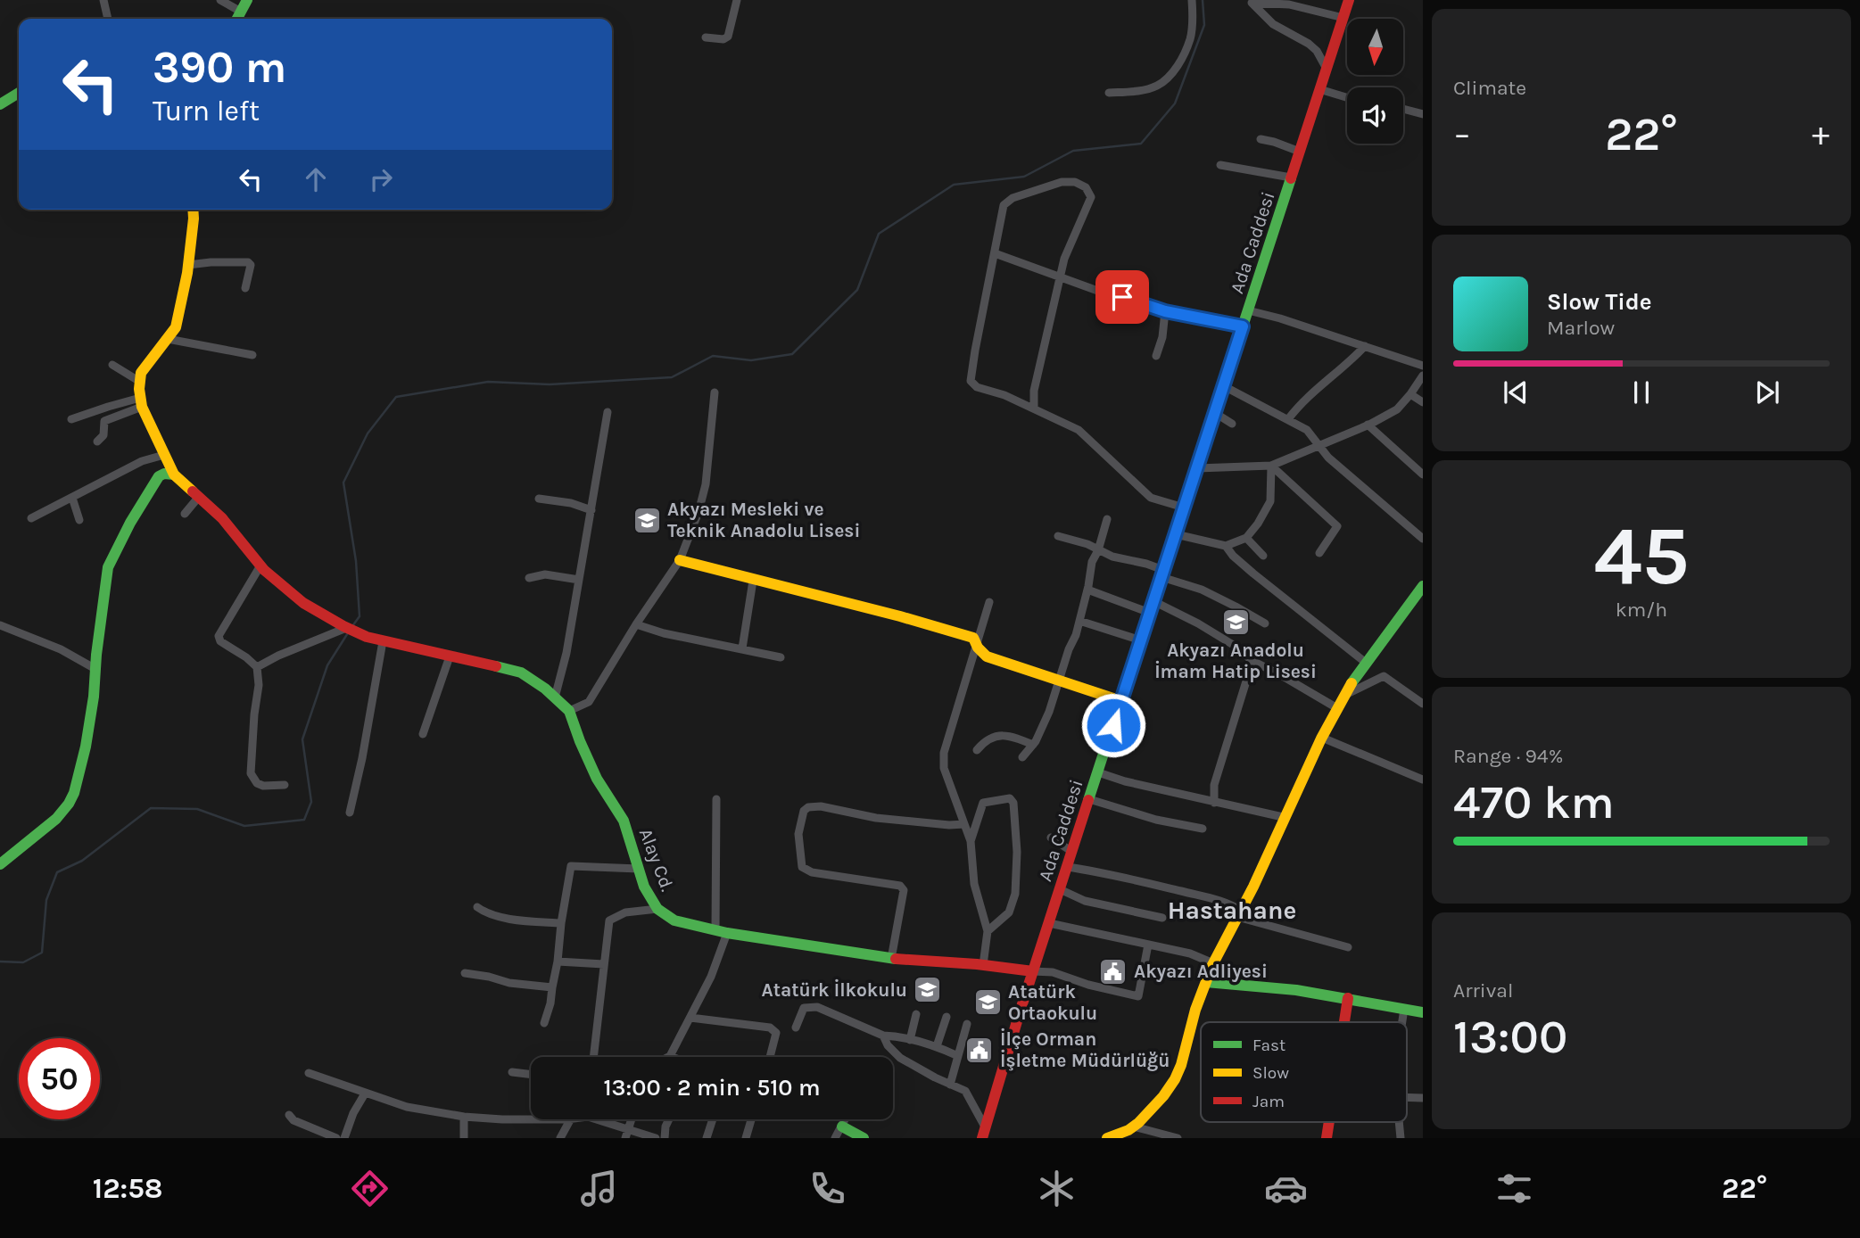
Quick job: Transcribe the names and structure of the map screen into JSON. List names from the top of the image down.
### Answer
{
  "streets": {
    "street": ["Ada Caddesi", "Alay Cd."]
  },
  "crossings": [
    ["Ada Caddesi", "Alay Cd."]
  ],
  "districts": ["Hastahane"],
  "places": {
    "school or university": [
      "Akyazı Mesleki ve Teknik Anadolu Lisesi",
      "Akyazı Anadolu İmam Hatip Lisesi",
      "Atatürk İlkokulu",
      "Atatürk Ortaokulu"
    ],
    "public building": ["Akyazı Adliyesi", "İlçe Orman İşletme Müdürlüğü"]
  },
  "legend": ["Fast", "Slow", "Jam"],
  "north": "bottom",
  "page": {
    "tile": [
      "Climate",
      ["45", "km/h"],
      ["Range · 94%", "470 km"],
      ["Arrival", "13:00"]
    ],
    "turn": ["390 m", "Turn left"],
    "heat": ["−", "22°", "+"],
    "song": ["Slow Tide", "Marlow"],
    "limit": "50",
    "trip": "13:00 · 2 min · 510 m",
    "tabs": ["12:58", "22°"]
  }
}
